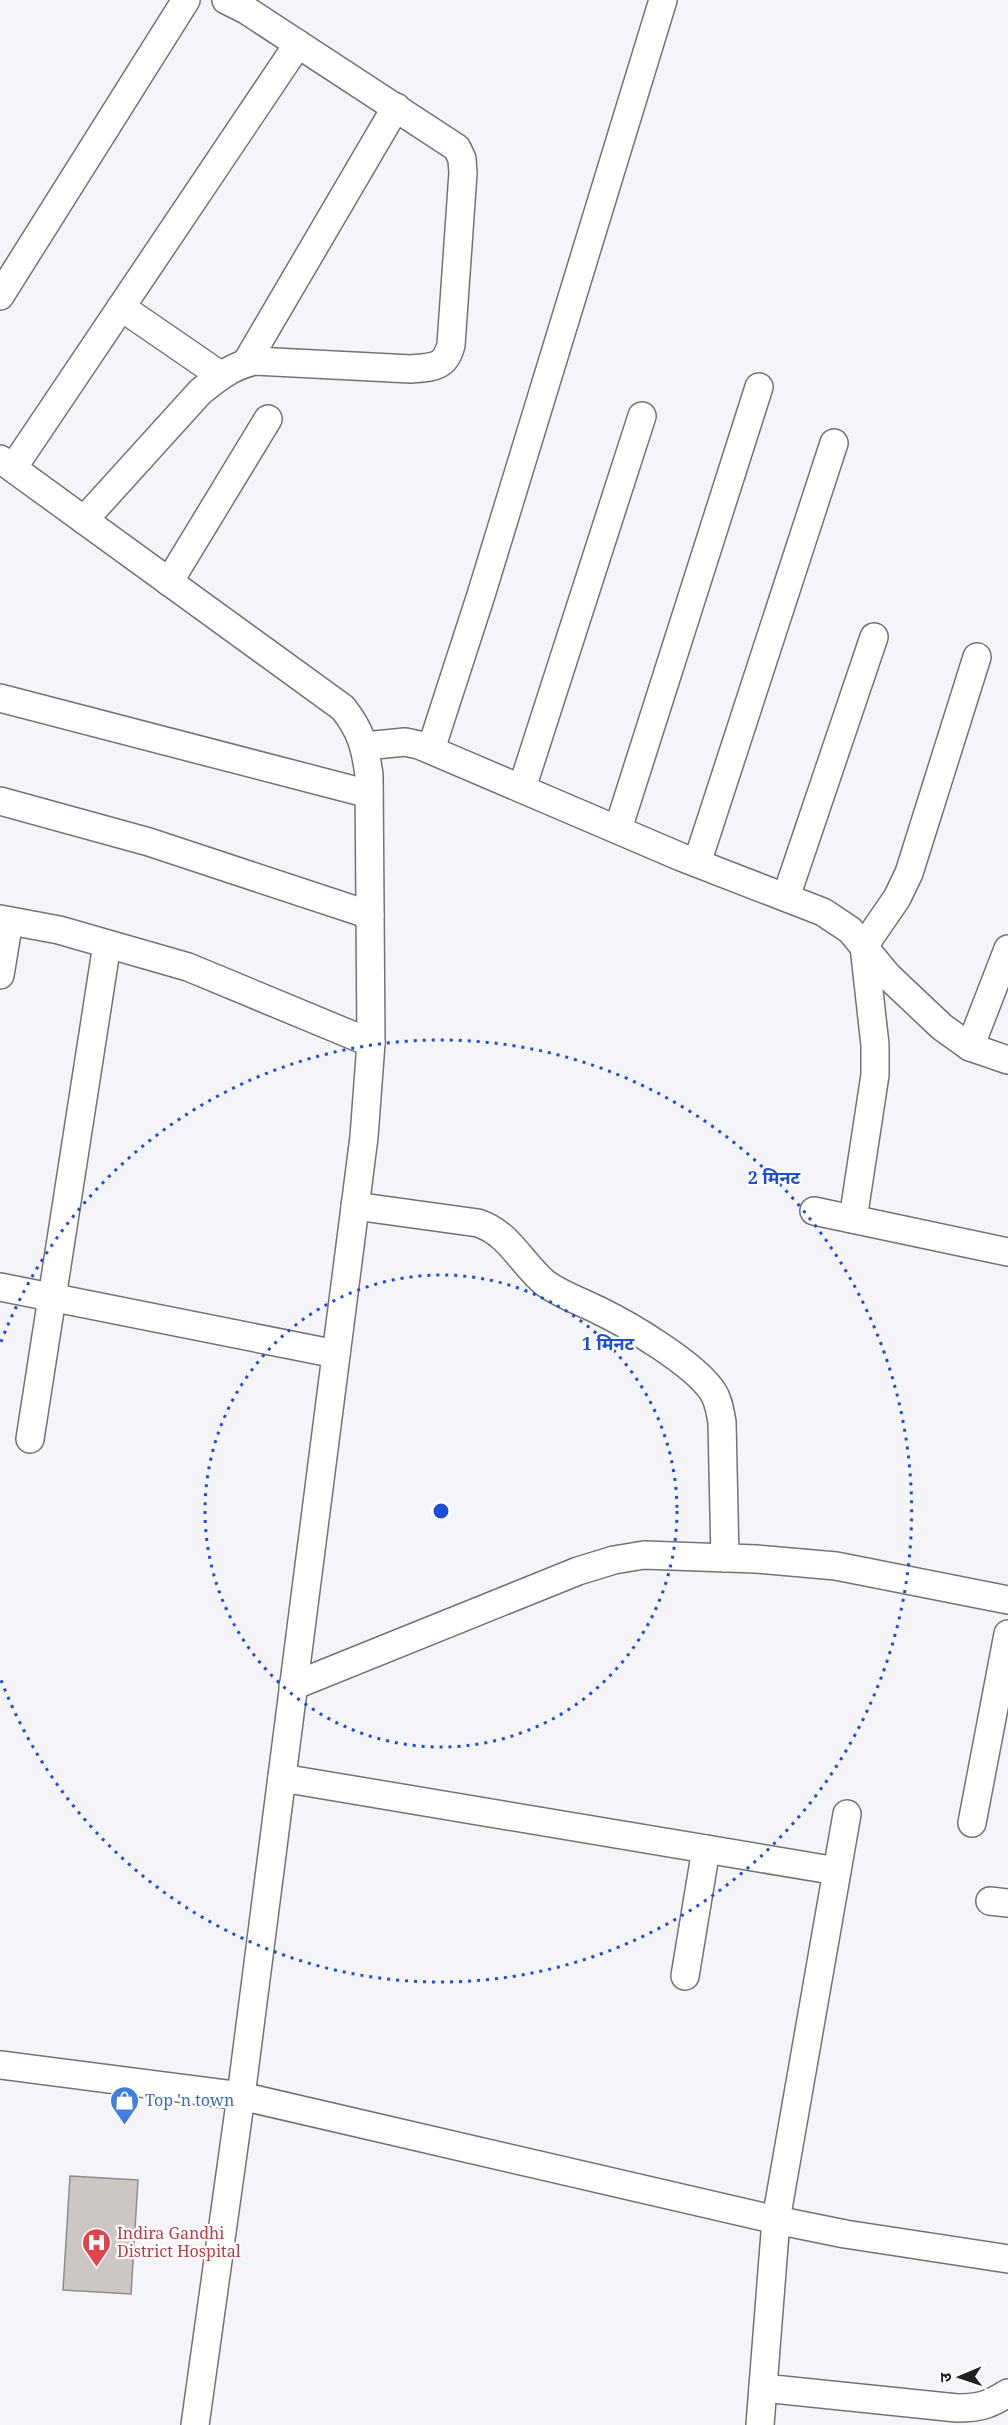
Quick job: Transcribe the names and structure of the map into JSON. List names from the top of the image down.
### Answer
{
  "places": {
    "shop": ["Top 'n town"],
    "hospital": ["Indira Gandhi District Hospital"]
  },
  "north": "left",
  "rings": ["2 मिनट", "1 मिनट"]
}
